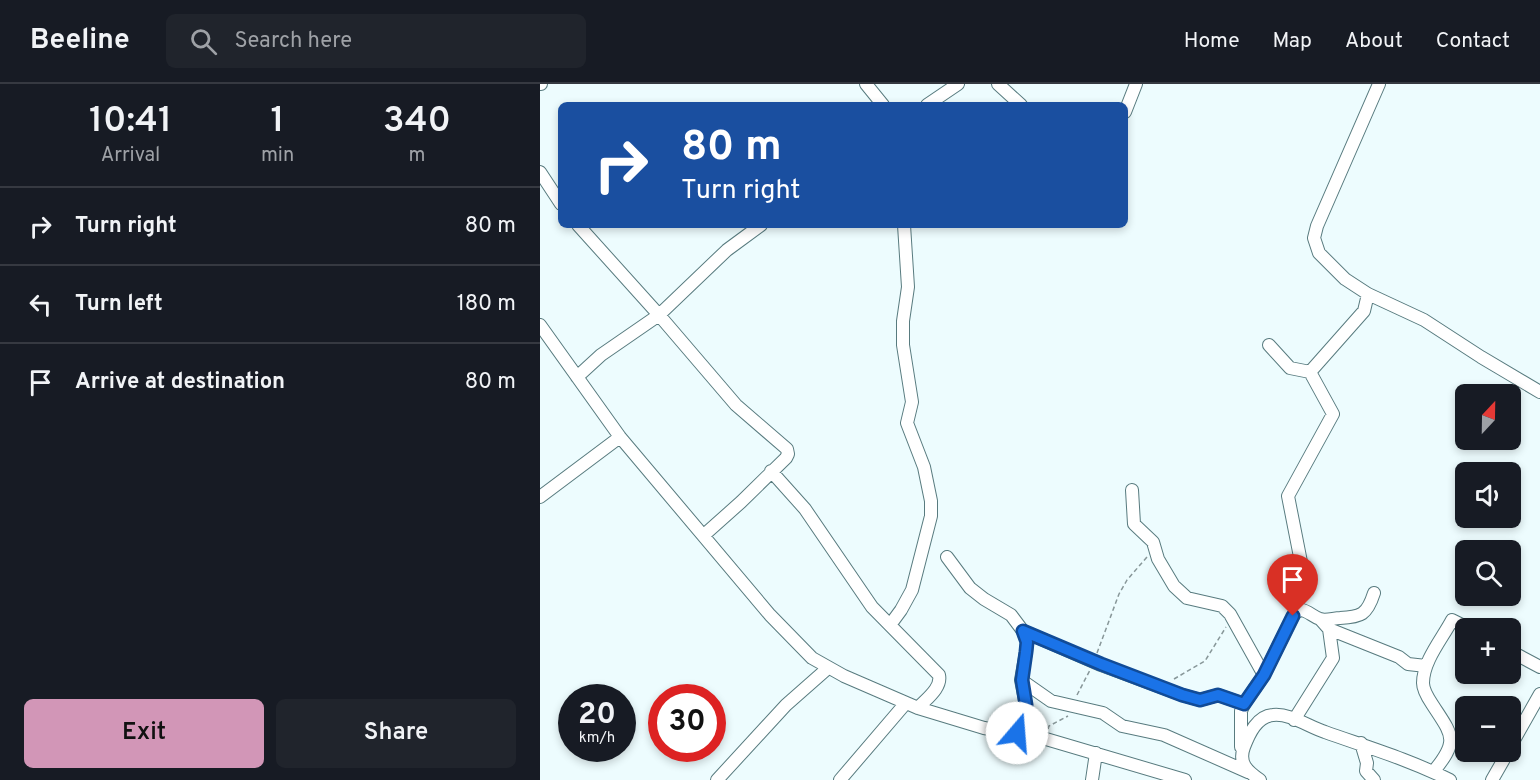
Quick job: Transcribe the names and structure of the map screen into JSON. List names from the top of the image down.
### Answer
{
  "north": "top",
  "page": {
    "header": "Beeline",
    "search": "Search here",
    "nav": [
      "Home",
      "Map",
      "About",
      "Contact"
    ],
    "eta": [
      "10:41",
      "Arrival",
      "1",
      "min",
      "340",
      "m"
    ],
    "turn": ["80 m", "Turn right"],
    "list": [
      {
        "name": "Turn right",
        "value": "80 m"
      },
      {
        "name": "Turn left",
        "value": "180 m"
      },
      {
        "name": "Arrive at destination",
        "value": "80 m"
      }
    ],
    "map_buttons": ["+", "−"],
    "speed": "20 km/h",
    "limit": "30",
    "buttons": ["Exit", "Share"]
  }
}
